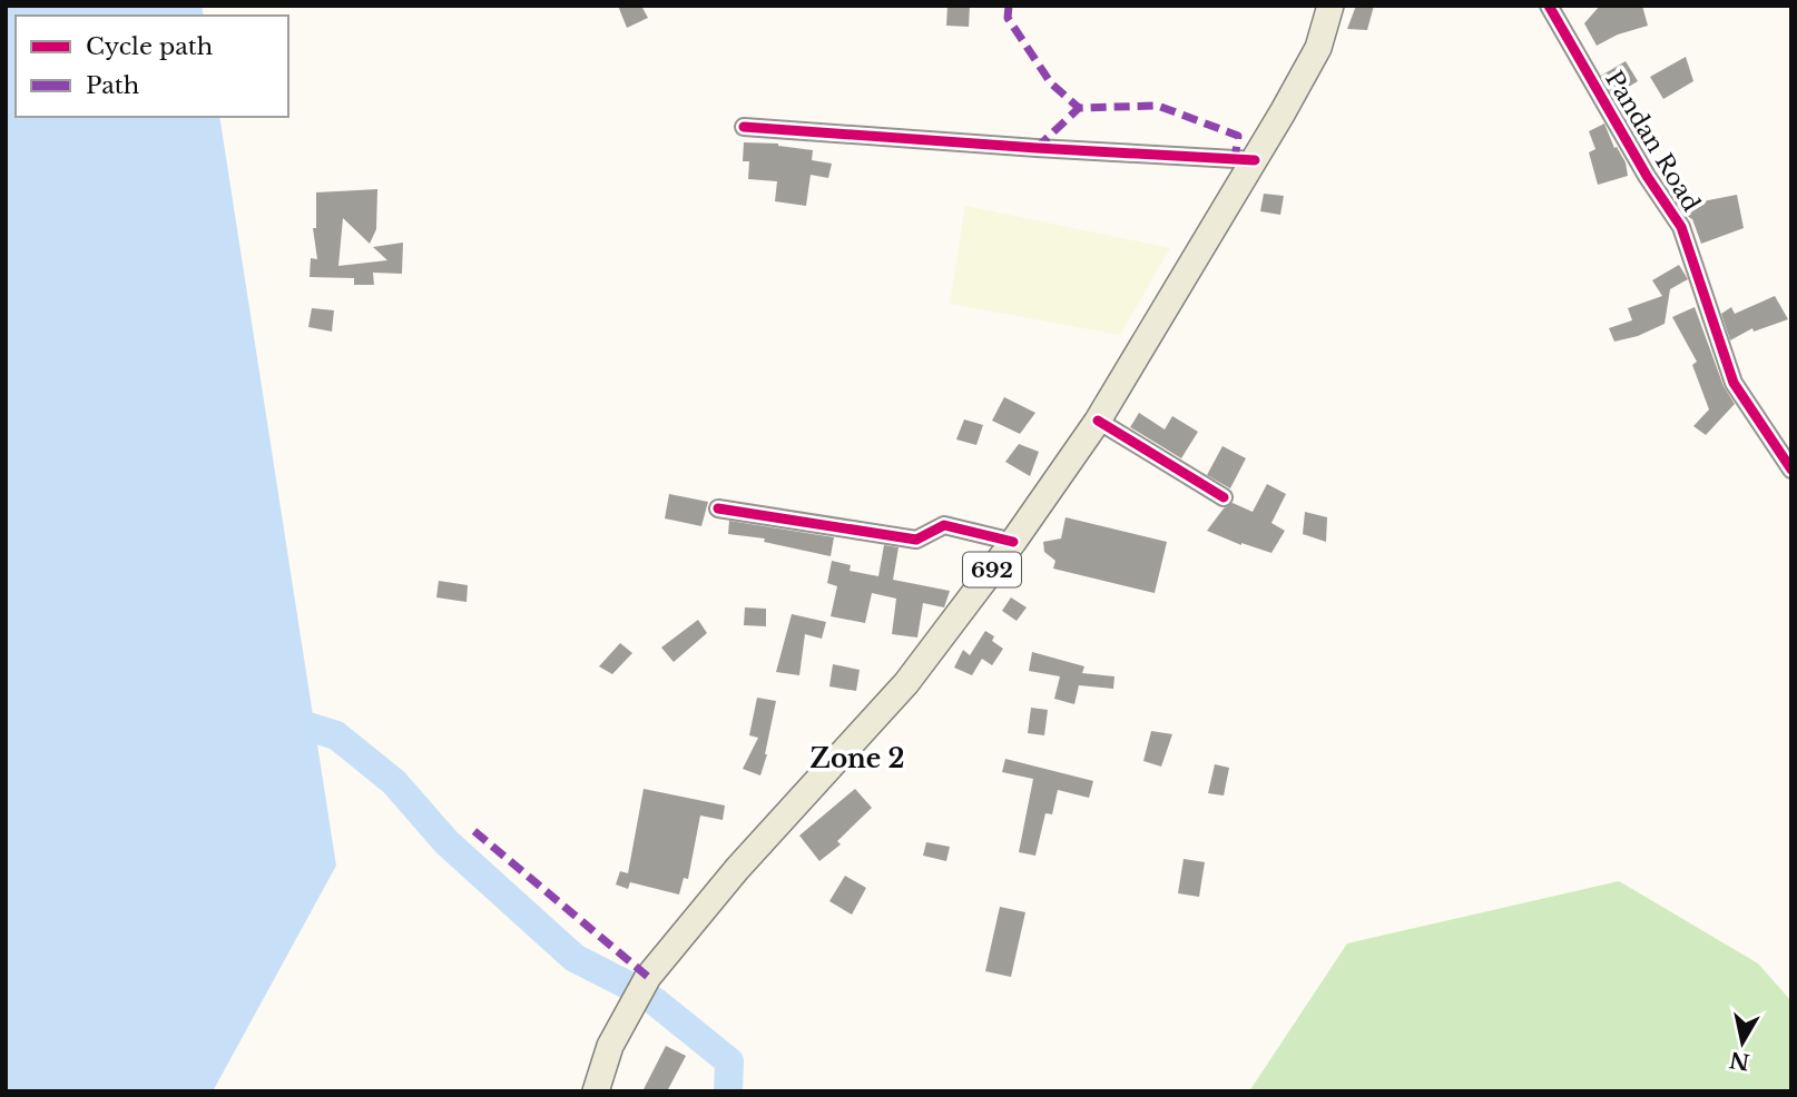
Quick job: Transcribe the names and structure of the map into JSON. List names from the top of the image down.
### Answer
{
  "streets": {
    "main road": ["692"],
    "street": ["Pandan Road"]
  },
  "districts": ["Zone 2"],
  "legend": ["Cycle path", "Path"],
  "north": "bottom"
}
